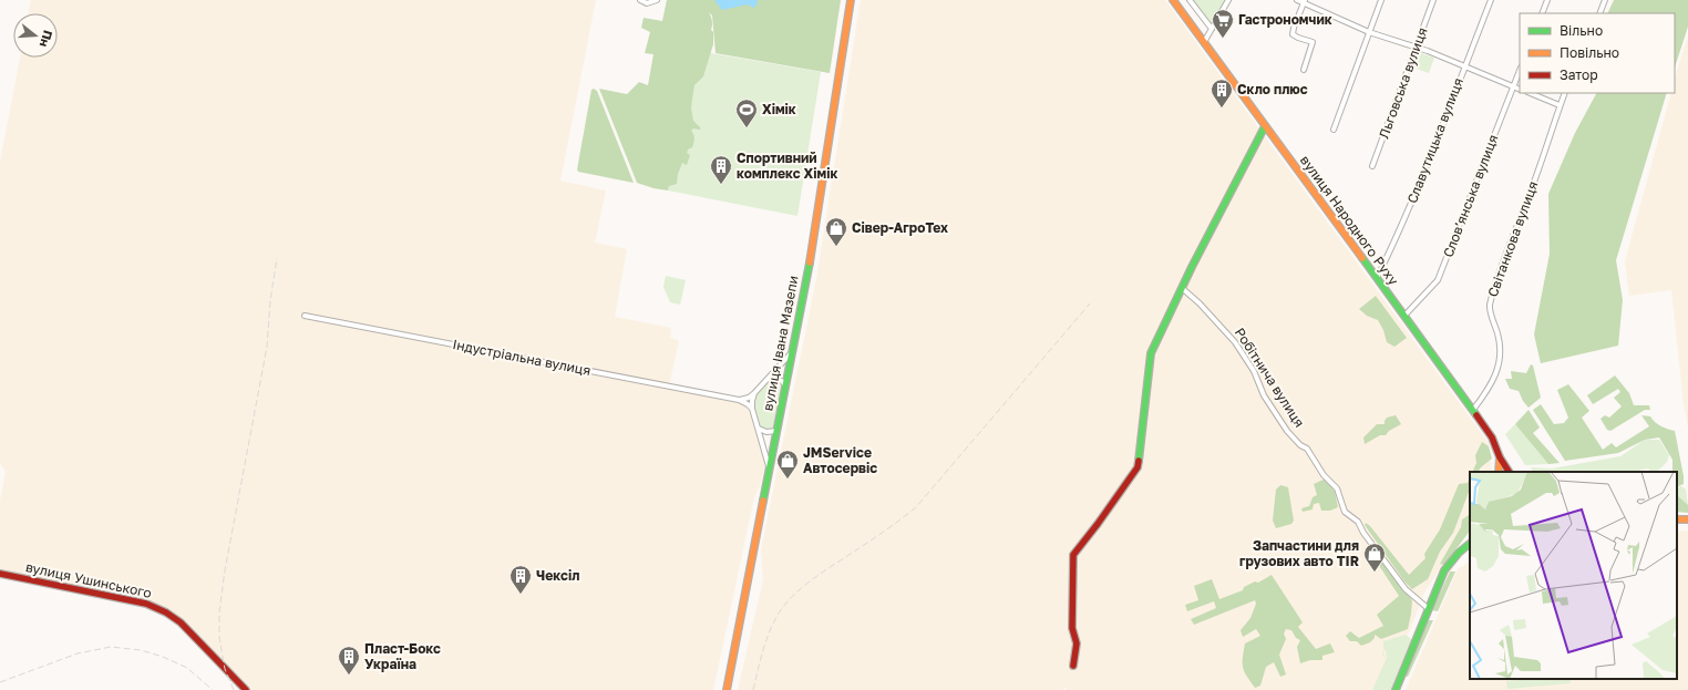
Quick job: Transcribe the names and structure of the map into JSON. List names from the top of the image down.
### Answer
{
  "streets": {
    "main road": ["вулиця Народного Руху", "вулиця Івана Мазепи", "вулиця Ушинського"],
    "street": [
      "Льговська вулиця",
      "Славутицька вулиця",
      "Словʼянська вулиця",
      "Світанкова вулиця",
      "Індустріальна вулиця",
      "Робітнича вулиця"
    ]
  },
  "crossings": [
    ["Славутицька вулиця", "вулиця Народного Руху"],
    ["Словʼянська вулиця", "вулиця Народного Руху"],
    ["вулиця Народного Руху", "Світанкова вулиця"]
  ],
  "places": {
    "supermarket": ["Гастрономчик"],
    "building": [
      "Скло плюс",
      "Спортивний комплекс Хімік",
      "Чексіл",
      "Пласт-Бокс Україна"
    ],
    "sports": ["Хімік"],
    "shop": ["Сівер-АгроТех", "JMService Автосервіс", "Запчастини для грузових авто TIR"]
  },
  "legend": ["Вільно", "Повільно", "Затор"],
  "north": "right"
}
